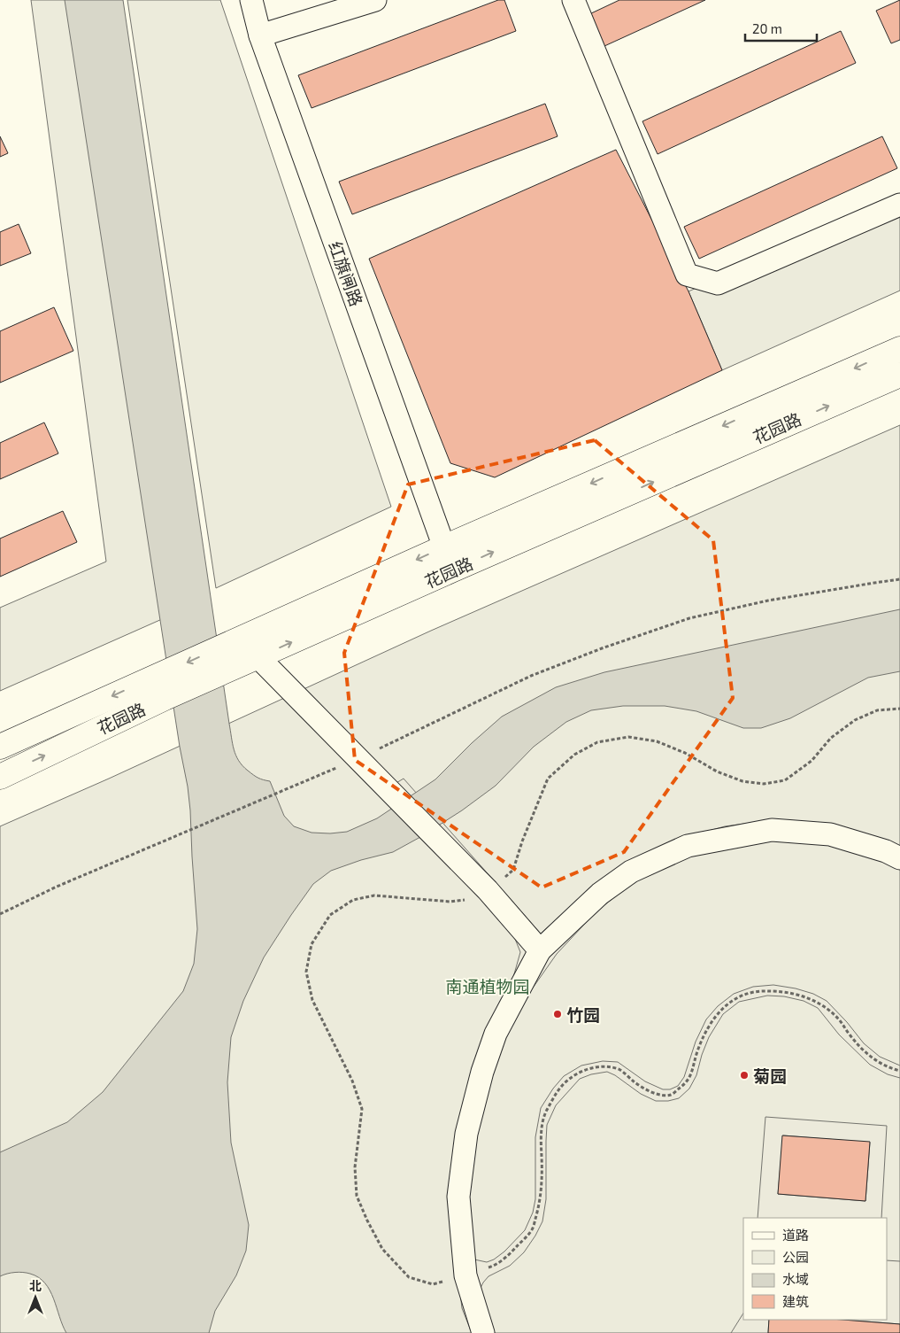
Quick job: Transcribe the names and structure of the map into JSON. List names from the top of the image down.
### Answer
{
  "streets": {
    "main road": ["花园路"],
    "street": ["红旗闸路"]
  },
  "crossings": [
    ["红旗闸路", "花园路"]
  ],
  "parks": ["南通植物园"],
  "places": ["竹园", "菊园"],
  "legend": [
    "道路",
    "公园",
    "水域",
    "建筑"
  ],
  "scale_bar": "20 m",
  "north": "top"
}
